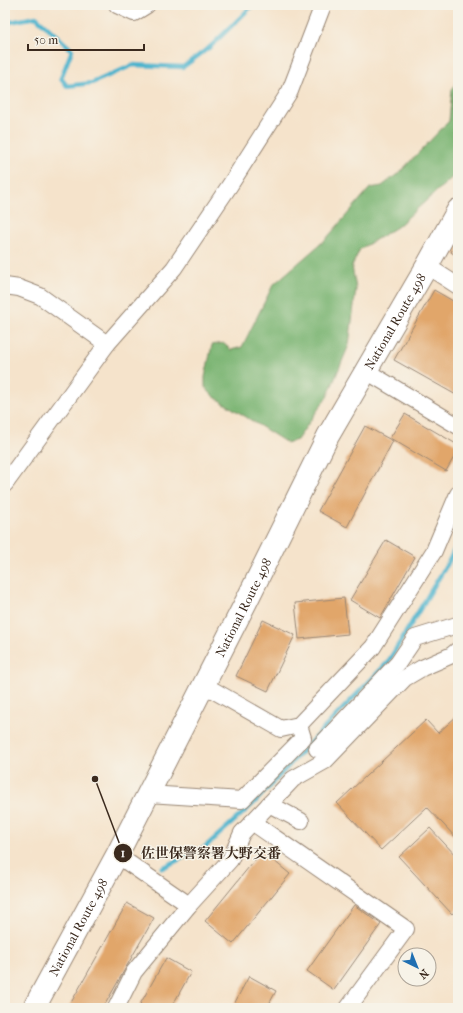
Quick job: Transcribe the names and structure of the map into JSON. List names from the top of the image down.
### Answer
{
  "streets": {
    "highway": ["National Route 498"]
  },
  "places": ["佐世保警察署大野交番"],
  "scale_bar": "50 m",
  "north": "bottom right"
}
